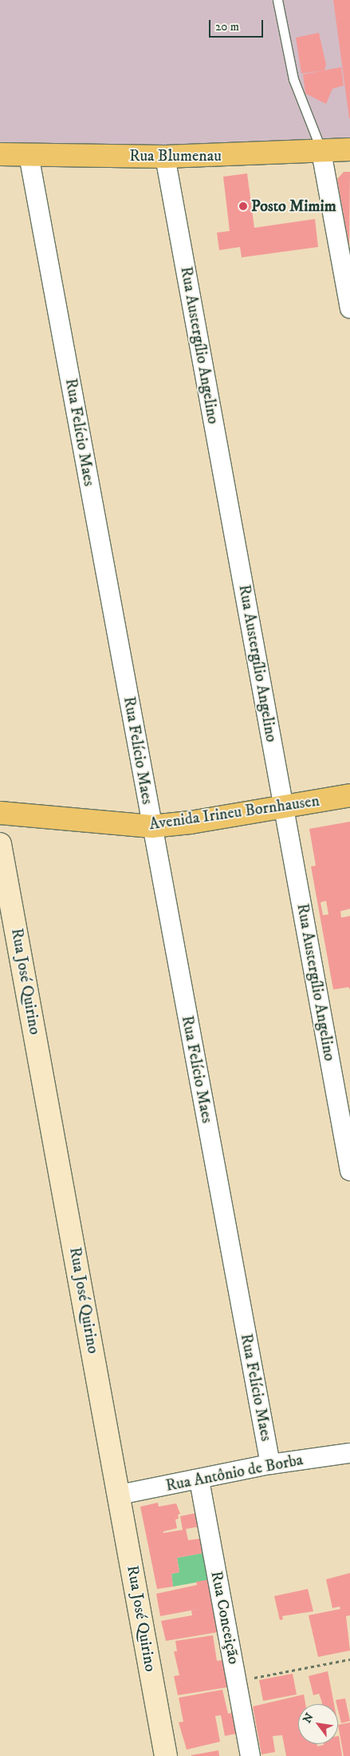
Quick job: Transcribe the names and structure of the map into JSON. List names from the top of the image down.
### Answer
{
  "streets": {
    "main road": ["Rua Blumenau", "Avenida Irineu Bornhausen", "Rua José Quirino"],
    "street": [
      "Rua Austergílio Angelino",
      "Rua Felício Maes",
      "Rua Antônio de Borba",
      "Rua Conceição"
    ]
  },
  "crossings": [
    ["Rua Blumenau", "Rua Austergílio Angelino"],
    ["Rua Blumenau", "Rua Felício Maes"],
    ["Rua Austergílio Angelino", "Avenida Irineu Bornhausen"],
    ["Rua Felício Maes", "Avenida Irineu Bornhausen"],
    ["Rua Felício Maes", "Rua Antônio de Borba"],
    ["Rua José Quirino", "Rua Antônio de Borba"],
    ["Rua Antônio de Borba", "Rua Conceição"]
  ],
  "places": ["Posto Mimim"],
  "scale_bar": "20 m",
  "north": "top left"
}
